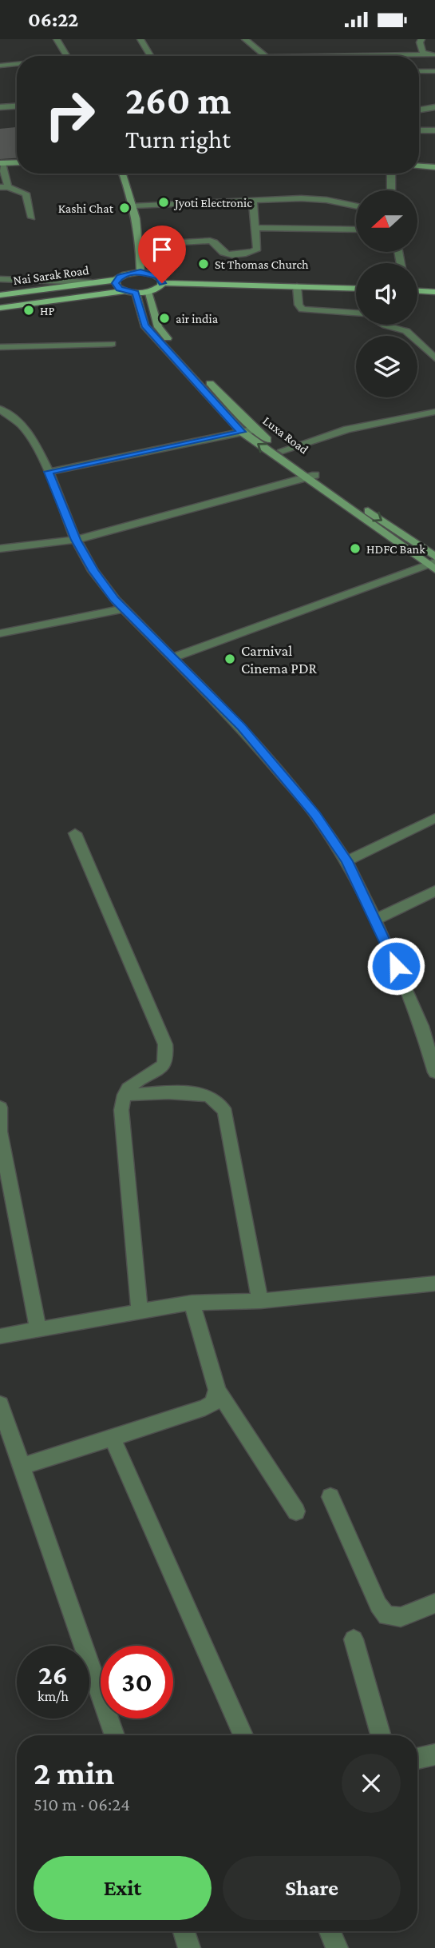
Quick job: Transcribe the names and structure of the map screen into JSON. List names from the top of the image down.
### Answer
{
  "streets": {
    "main road": ["Nai Sarak Road"],
    "street": ["Luxa Road"]
  },
  "crossings": [
    ["Nai Sarak Road", "Luxa Road"]
  ],
  "places": [
    "Jyoti Electronic",
    "Kashi Chat",
    "St Thomas Church",
    "HP",
    "air india",
    "HDFC Bank",
    "Carnival Cinema PDR"
  ],
  "north": "left",
  "page": {
    "status": "06:22",
    "turn": ["260 m", "Turn right"],
    "speed": "26 km/h",
    "limit": "30",
    "heading": ["2 min", "510 m · 06:24"],
    "buttons": ["Exit", "Share"]
  }
}
